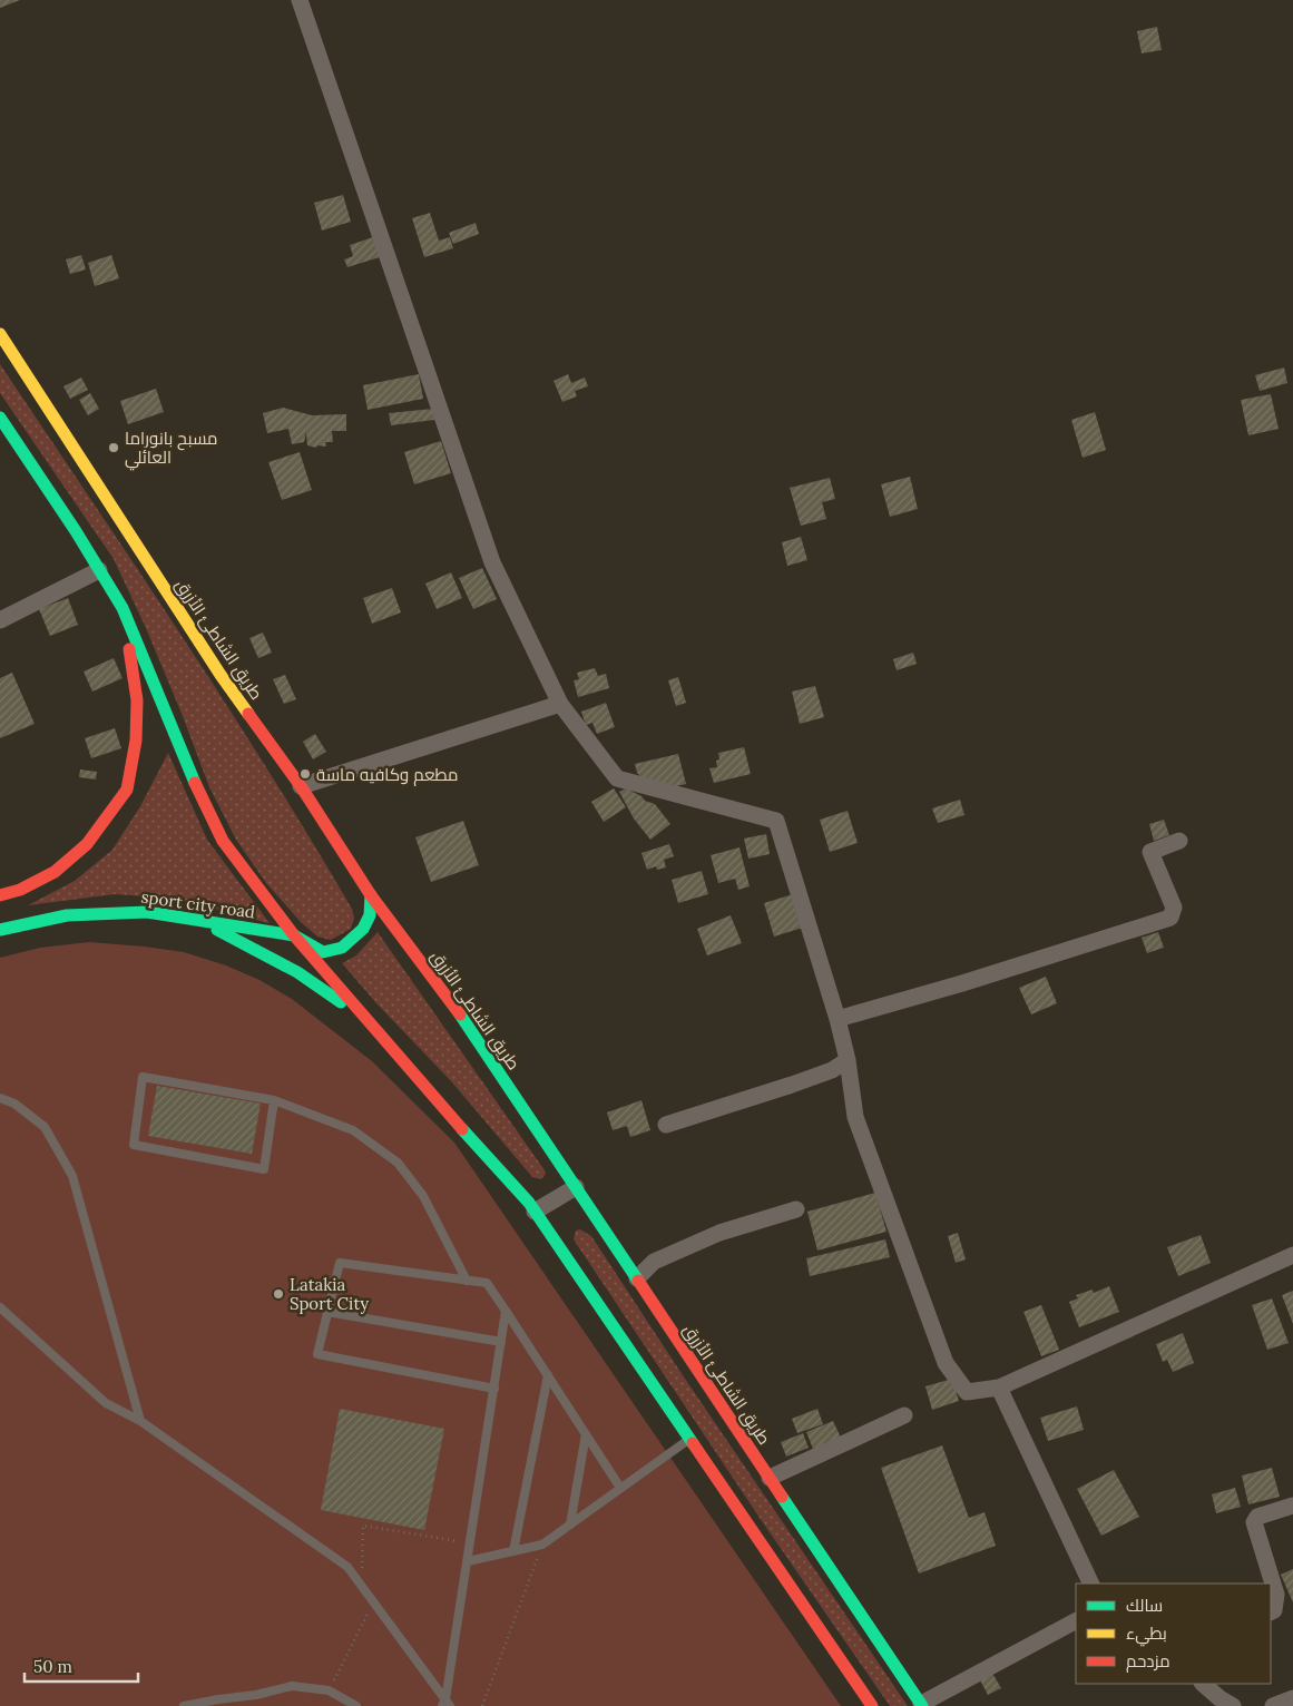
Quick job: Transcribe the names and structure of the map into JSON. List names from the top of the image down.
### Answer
{
  "streets": {
    "main road": ["طريق الشاطئ الأزرق", "sport city road"]
  },
  "places": ["مسبح بانوراما العائلي", "مطعم وكافيه ماسة", "Latakia Sport City"],
  "legend": ["سالك", "بطيء", "مزدحم"],
  "scale_bar": "50 m"
}
